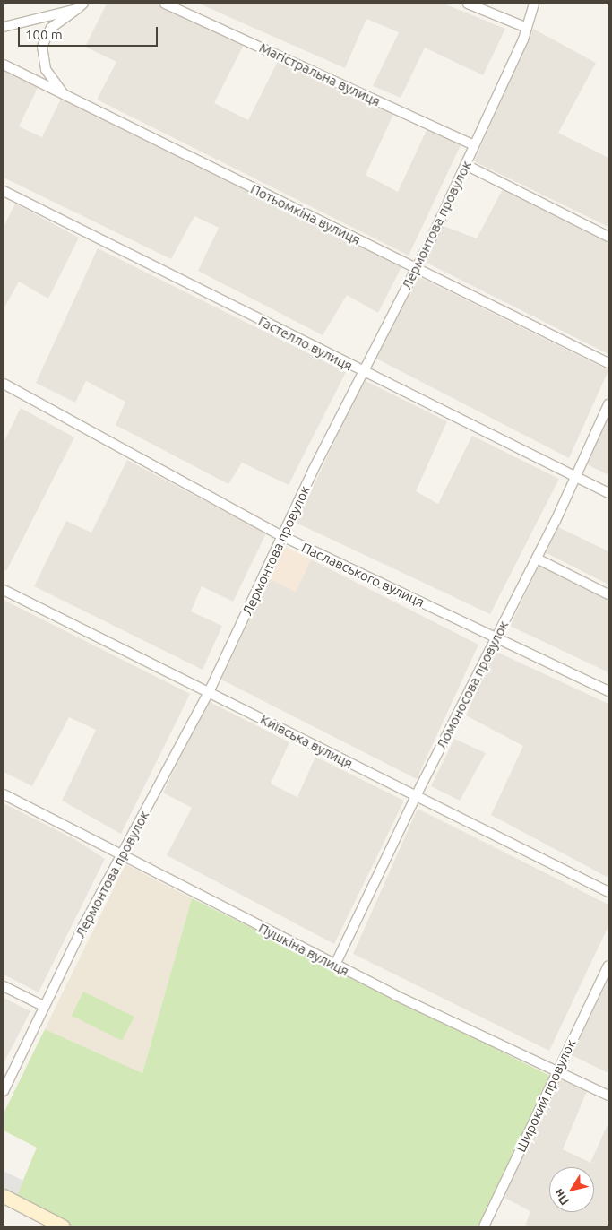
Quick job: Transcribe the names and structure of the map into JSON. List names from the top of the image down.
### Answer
{
  "streets": {
    "street": [
      "Магістральна вулиця",
      "Потьомкіна вулиця",
      "Лермонтова провулок",
      "Гастелло вулиця",
      "Паславського вулиця",
      "Ломоносова провулок",
      "Київська вулиця",
      "Пушкіна вулиця",
      "Широкий провулок"
    ]
  },
  "crossings": [
    ["Магістральна вулиця", "Лермонтова провулок"],
    ["Потьомкіна вулиця", "Лермонтова провулок"],
    ["Лермонтова провулок", "Гастелло вулиця"],
    ["Лермонтова провулок", "Паславського вулиця"],
    ["Лермонтова провулок", "Київська вулиця"],
    ["Лермонтова провулок", "Пушкіна вулиця"],
    ["Гастелло вулиця", "Ломоносова провулок"],
    ["Паславського вулиця", "Ломоносова провулок"],
    ["Ломоносова провулок", "Київська вулиця"],
    ["Ломоносова провулок", "Пушкіна вулиця"],
    ["Пушкіна вулиця", "Широкий провулок"]
  ],
  "scale_bar": "100 m",
  "north": "bottom left"
}
